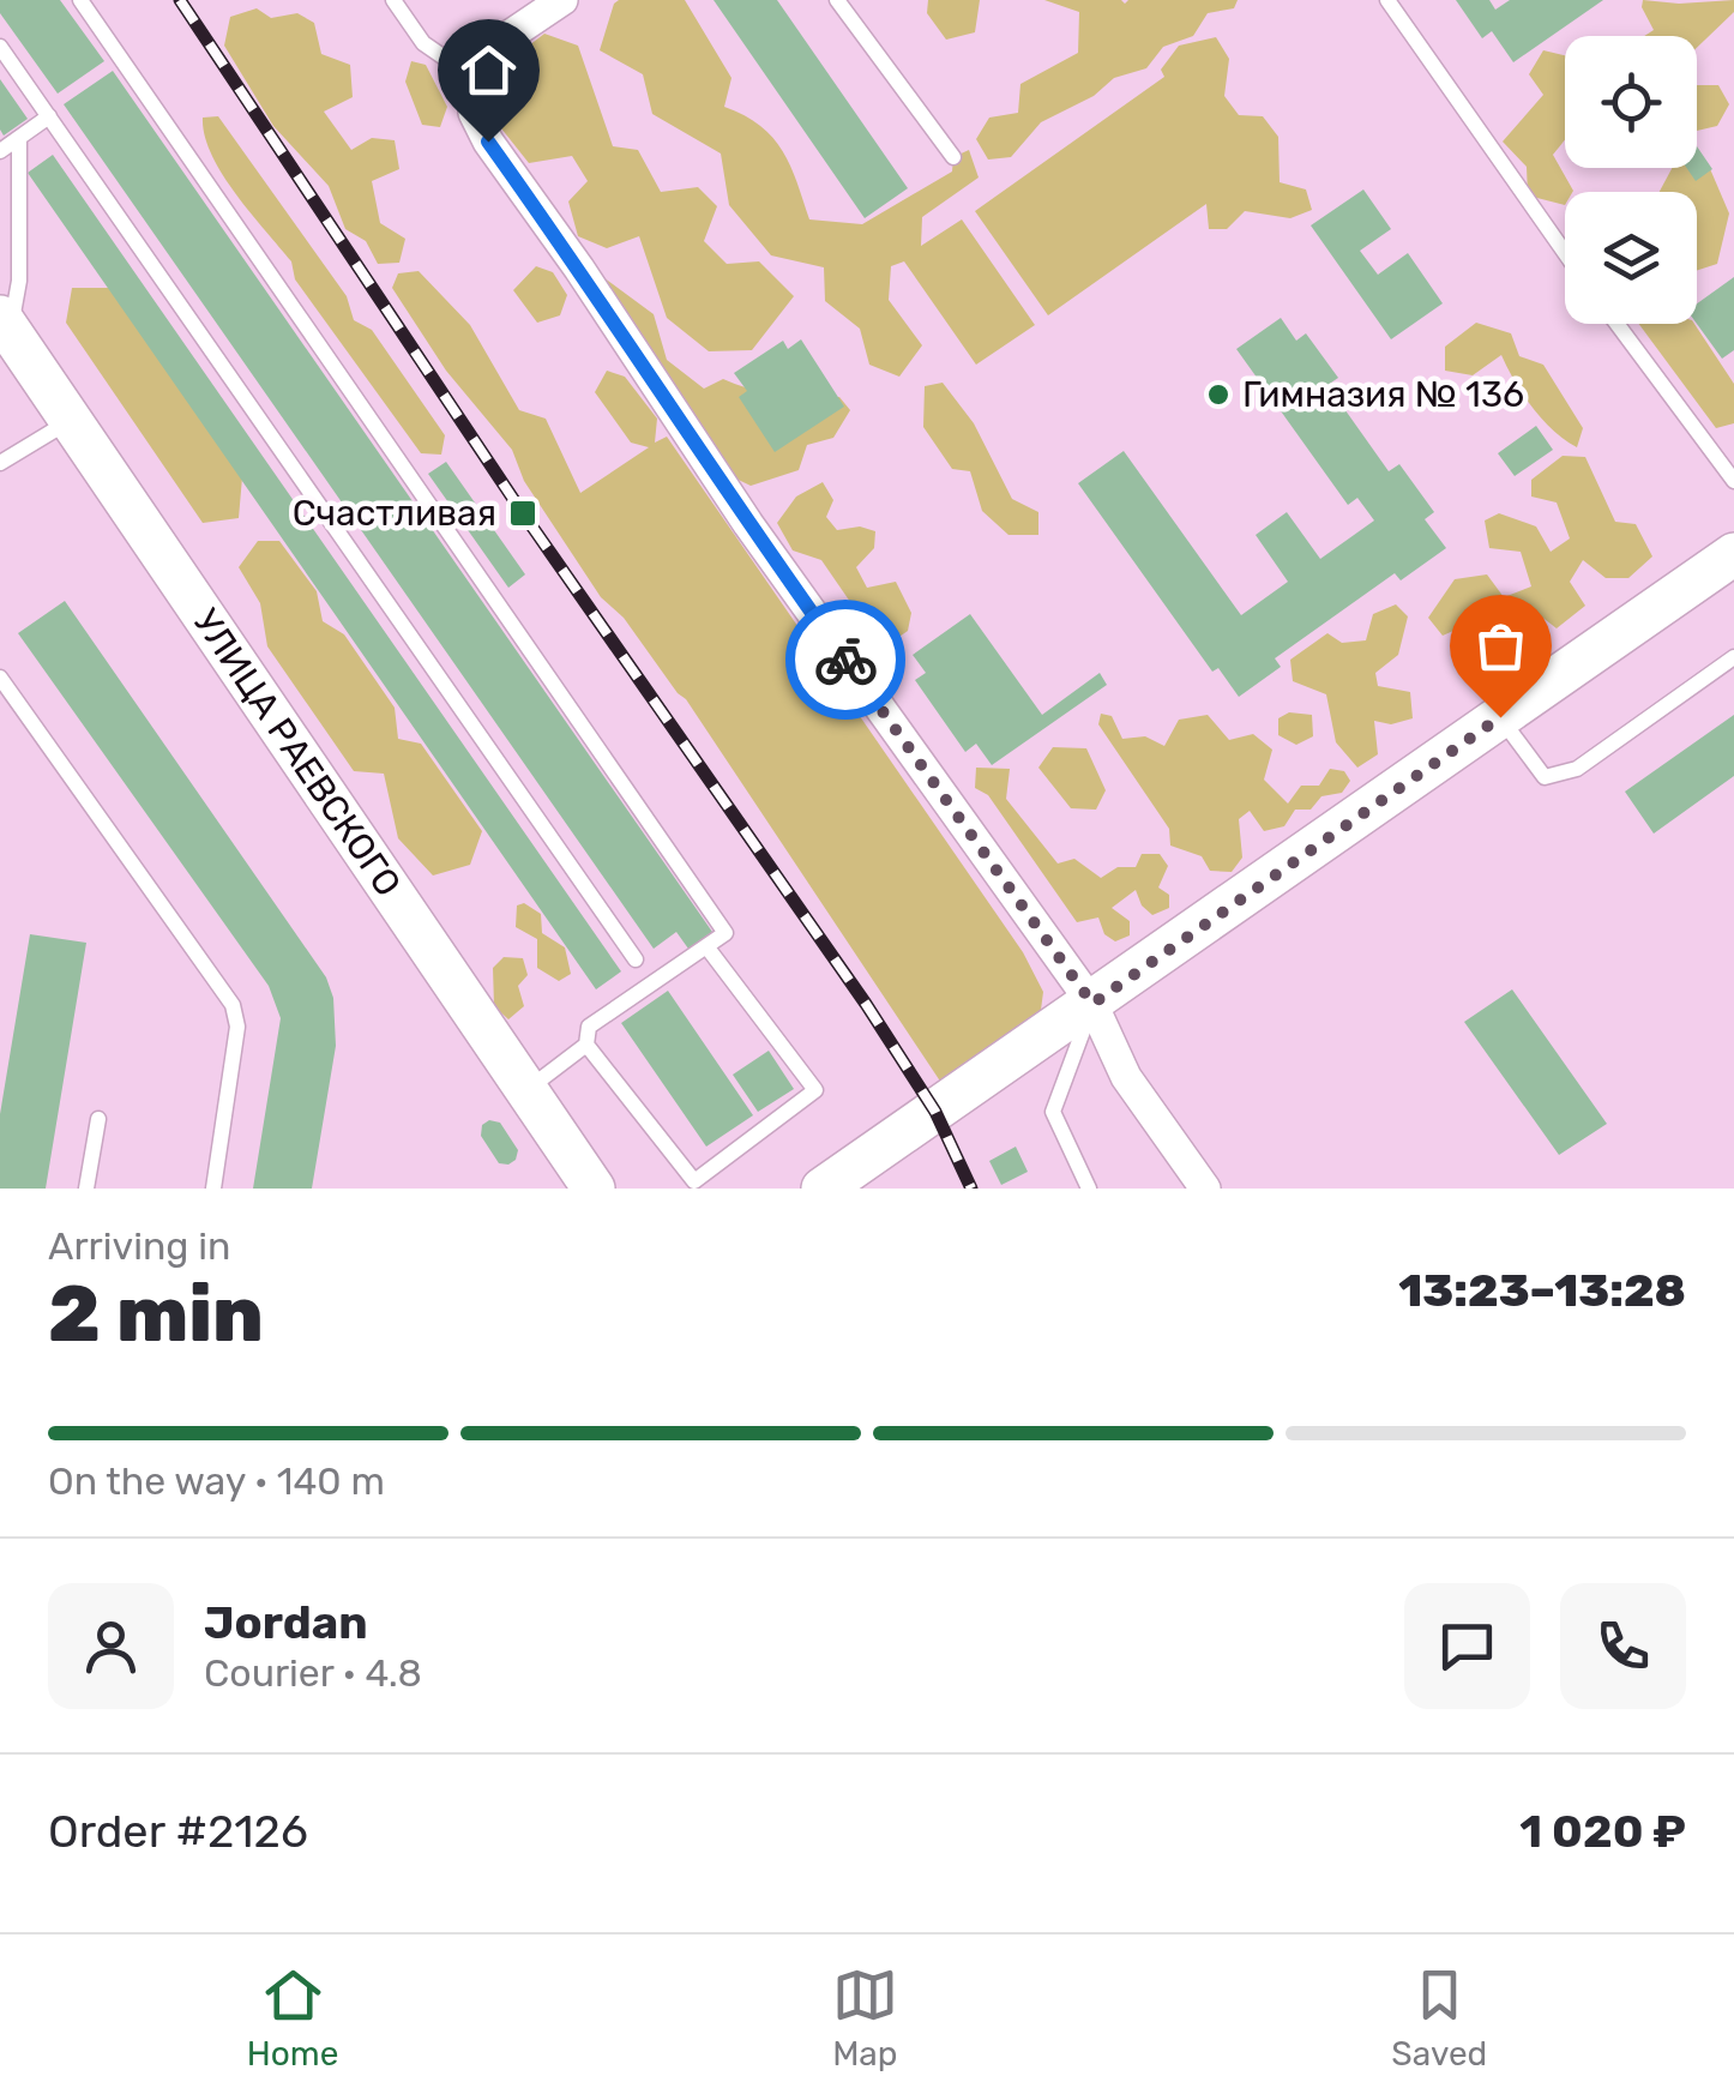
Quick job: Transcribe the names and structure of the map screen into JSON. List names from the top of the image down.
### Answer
{
  "streets": {
    "main road": ["УЛИЦА РАЕВСКОГО"]
  },
  "places": {
    "other": ["Гимназия № 136"],
    "transit": ["Счастливая"]
  },
  "page": {
    "heading": ["2 min", "Arriving in", "13:23–13:28"],
    "panel": [
      "Jordan",
      "Courier · 4.8",
      "Order #2126",
      "1 020 ₽"
    ],
    "bar": "On the way · 140 m",
    "tabs": ["Home", "Map", "Saved"]
  }
}
